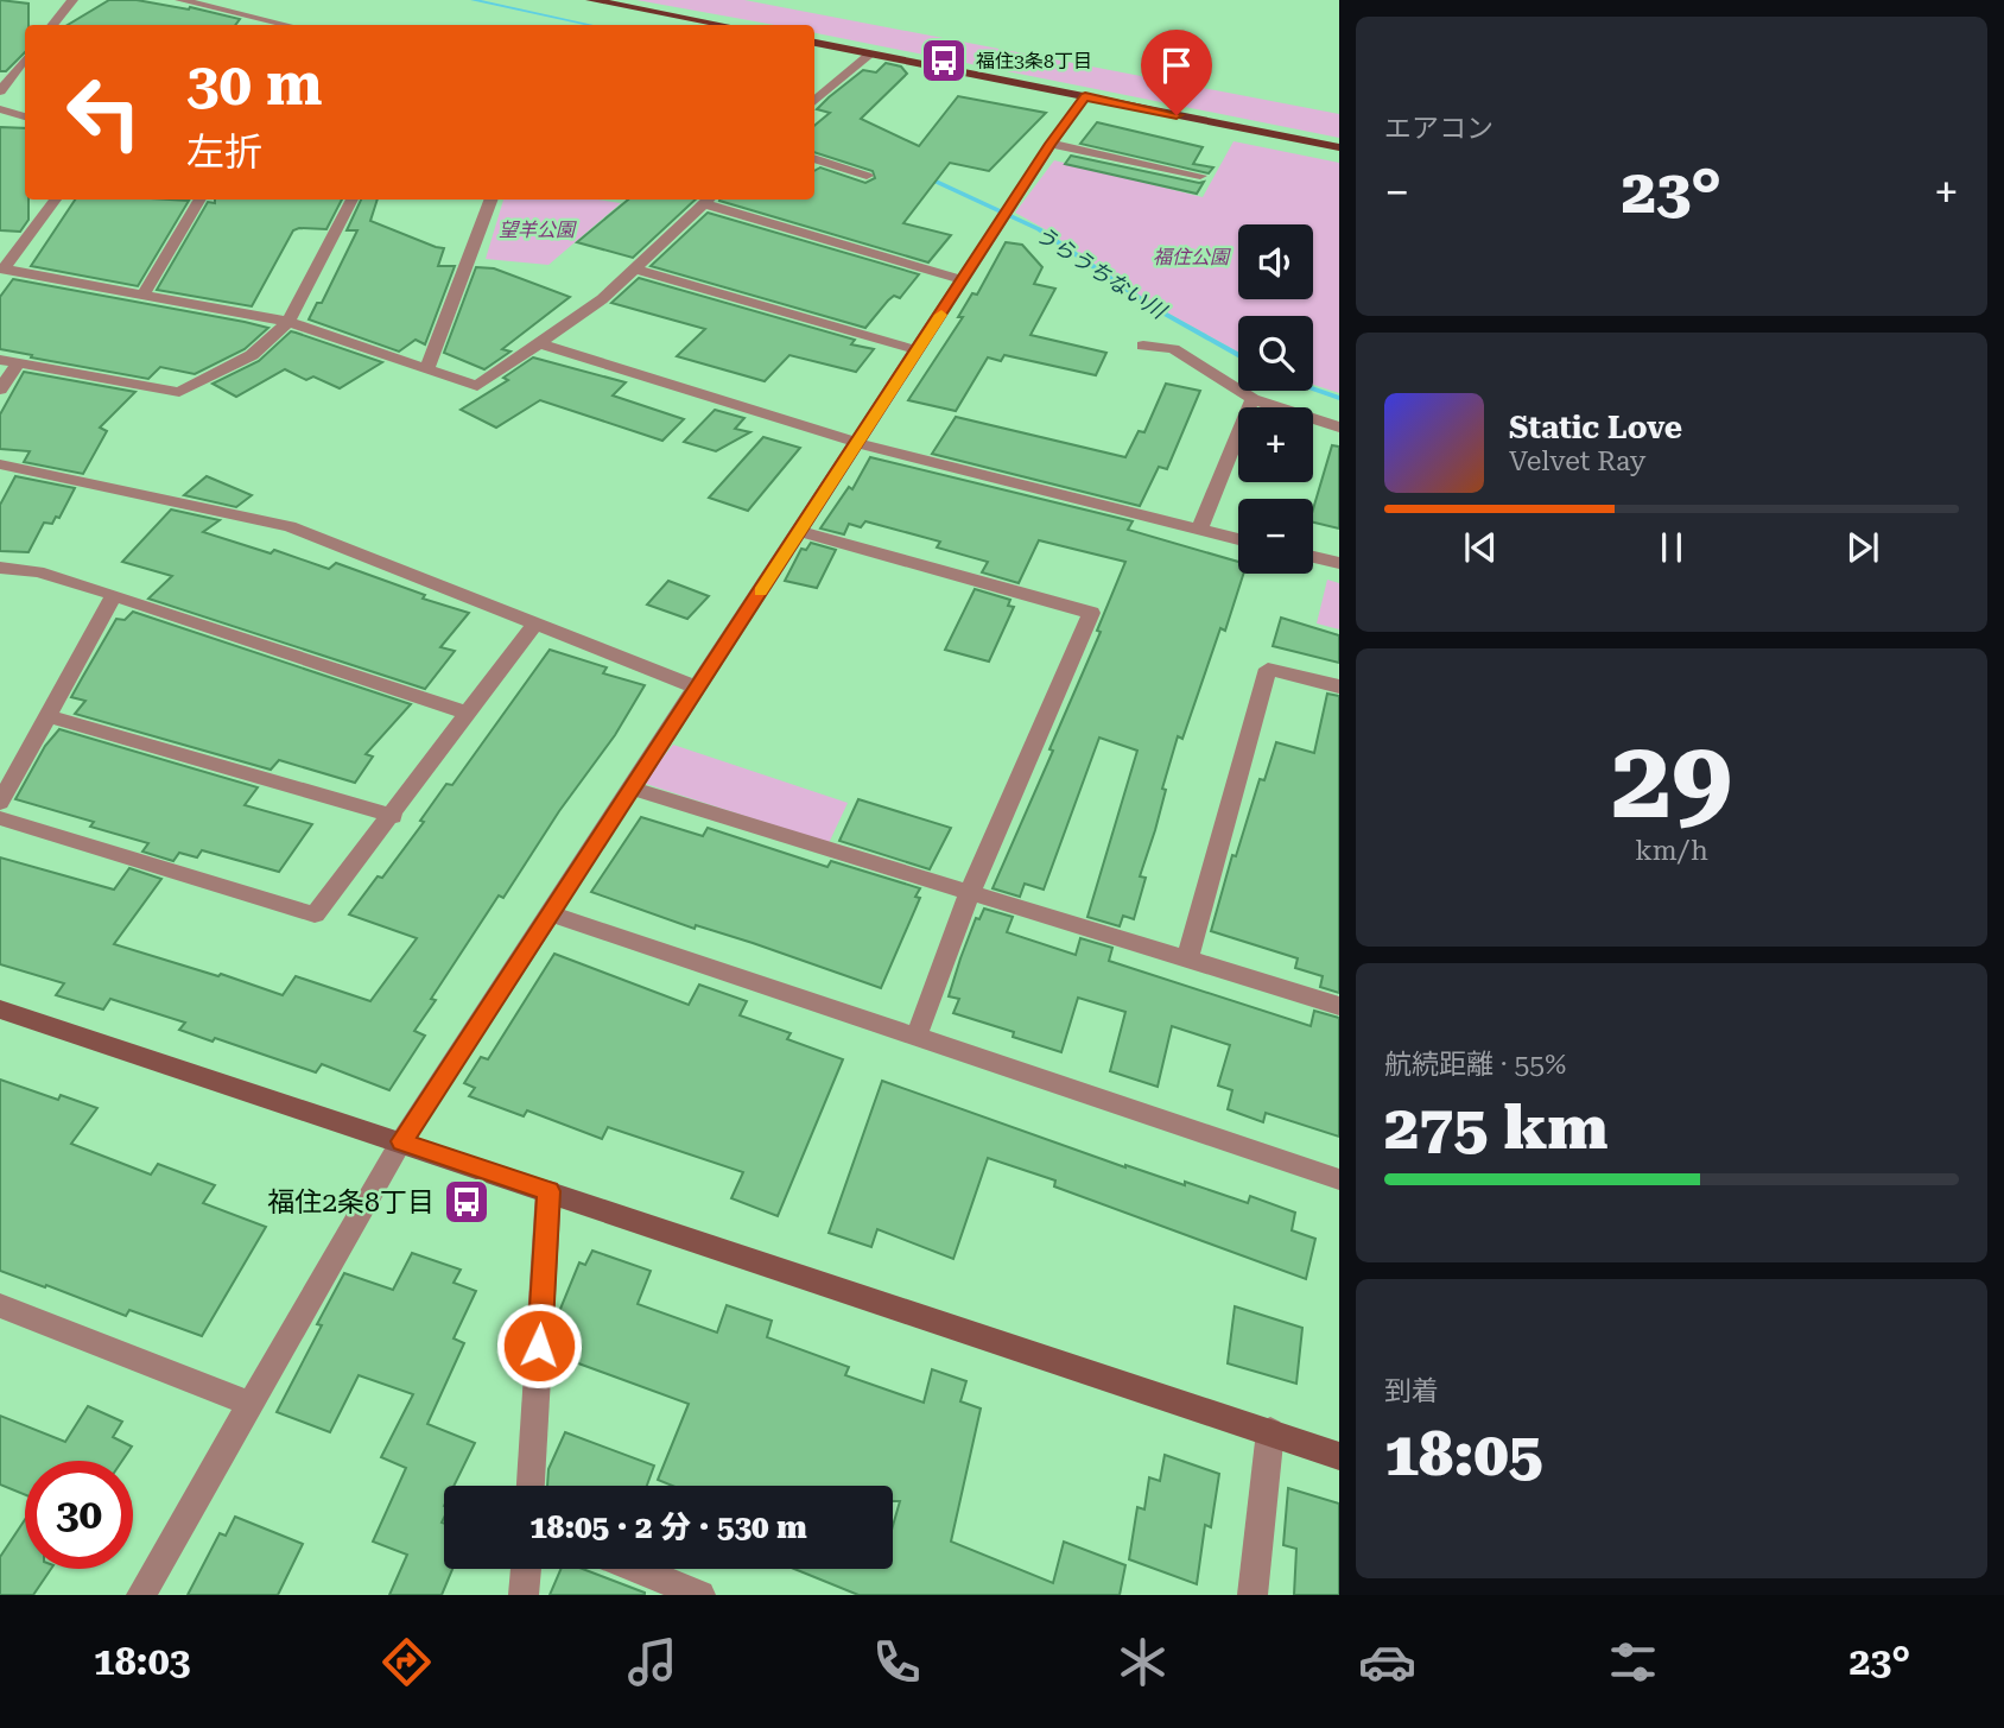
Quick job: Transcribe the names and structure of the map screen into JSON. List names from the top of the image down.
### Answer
{
  "water": ["うらうちない川"],
  "parks": ["望羊公園", "福住公園"],
  "places": {
    "bus stop": ["福住3条8丁目", "福住2条8丁目"]
  },
  "page": {
    "tile": [
      "エアコン",
      ["29", "km/h"],
      ["航続距離 · 55%", "275 km"],
      ["到着", "18:05"]
    ],
    "turn": ["30 m", "左折"],
    "heat": ["−", "23°", "+"],
    "map_buttons": ["+", "−"],
    "song": ["Static Love", "Velvet Ray"],
    "limit": "30",
    "trip": "18:05 · 2 分 · 530 m",
    "tabs": ["18:03", "23°"]
  }
}
